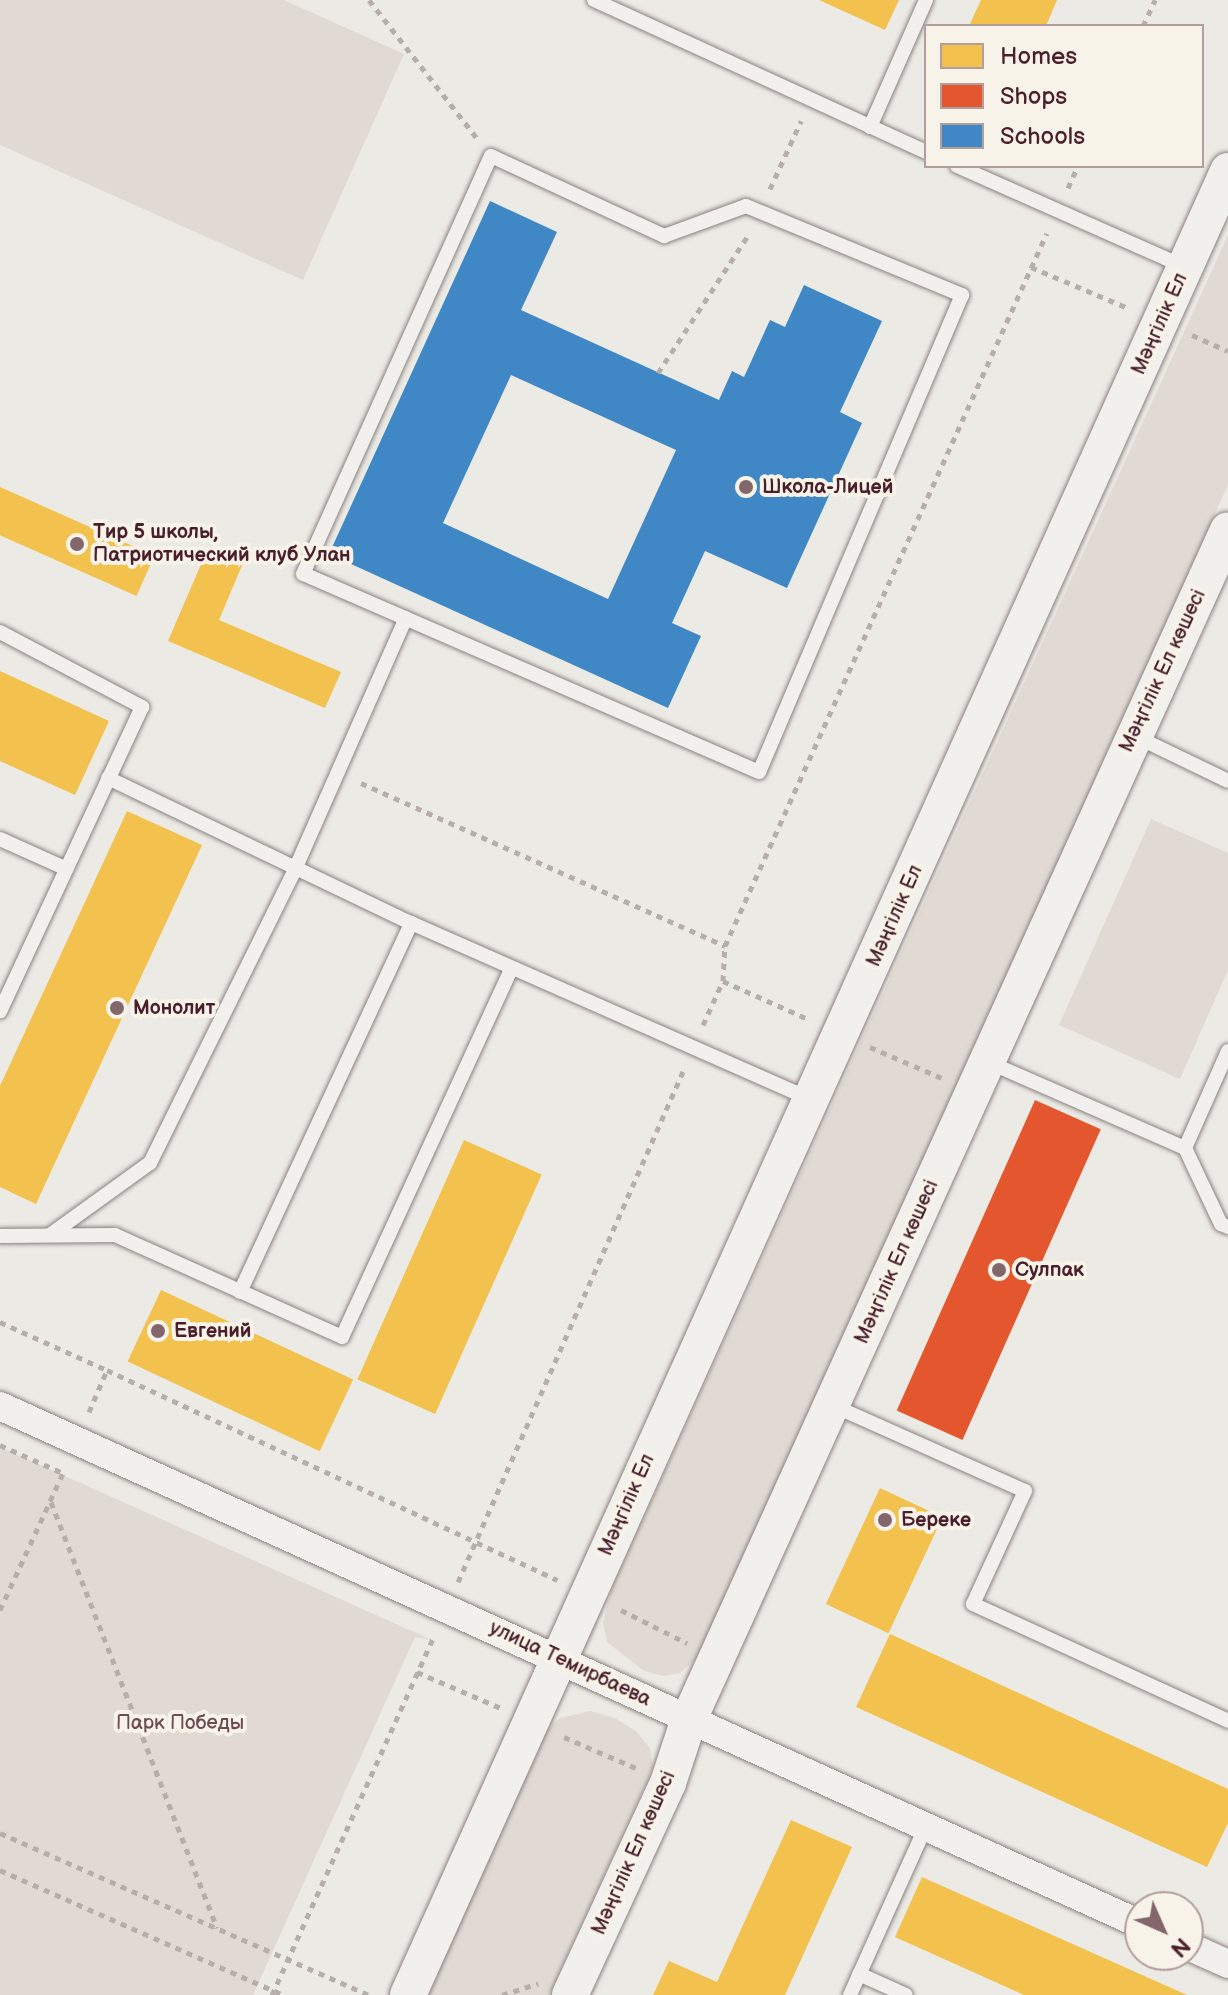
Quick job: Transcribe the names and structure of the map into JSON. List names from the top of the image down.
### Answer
{
  "streets": {
    "street": ["Мәңгілік Ел", "Мәңгілік Ел көшесі", "улица Темирбаева"]
  },
  "crossings": [
    ["Мәңгілік Ел", "улица Темирбаева"],
    ["Мәңгілік Ел көшесі", "улица Темирбаева"]
  ],
  "parks": ["Парк Победы"],
  "places": [
    "Школа-Лицей",
    "Тир 5 школы, Патриотический клуб Улан",
    "Монолит",
    "Сулпак",
    "Евгений",
    "Береке"
  ],
  "legend": ["Homes", "Shops", "Schools"],
  "north": "bottom right"
}
